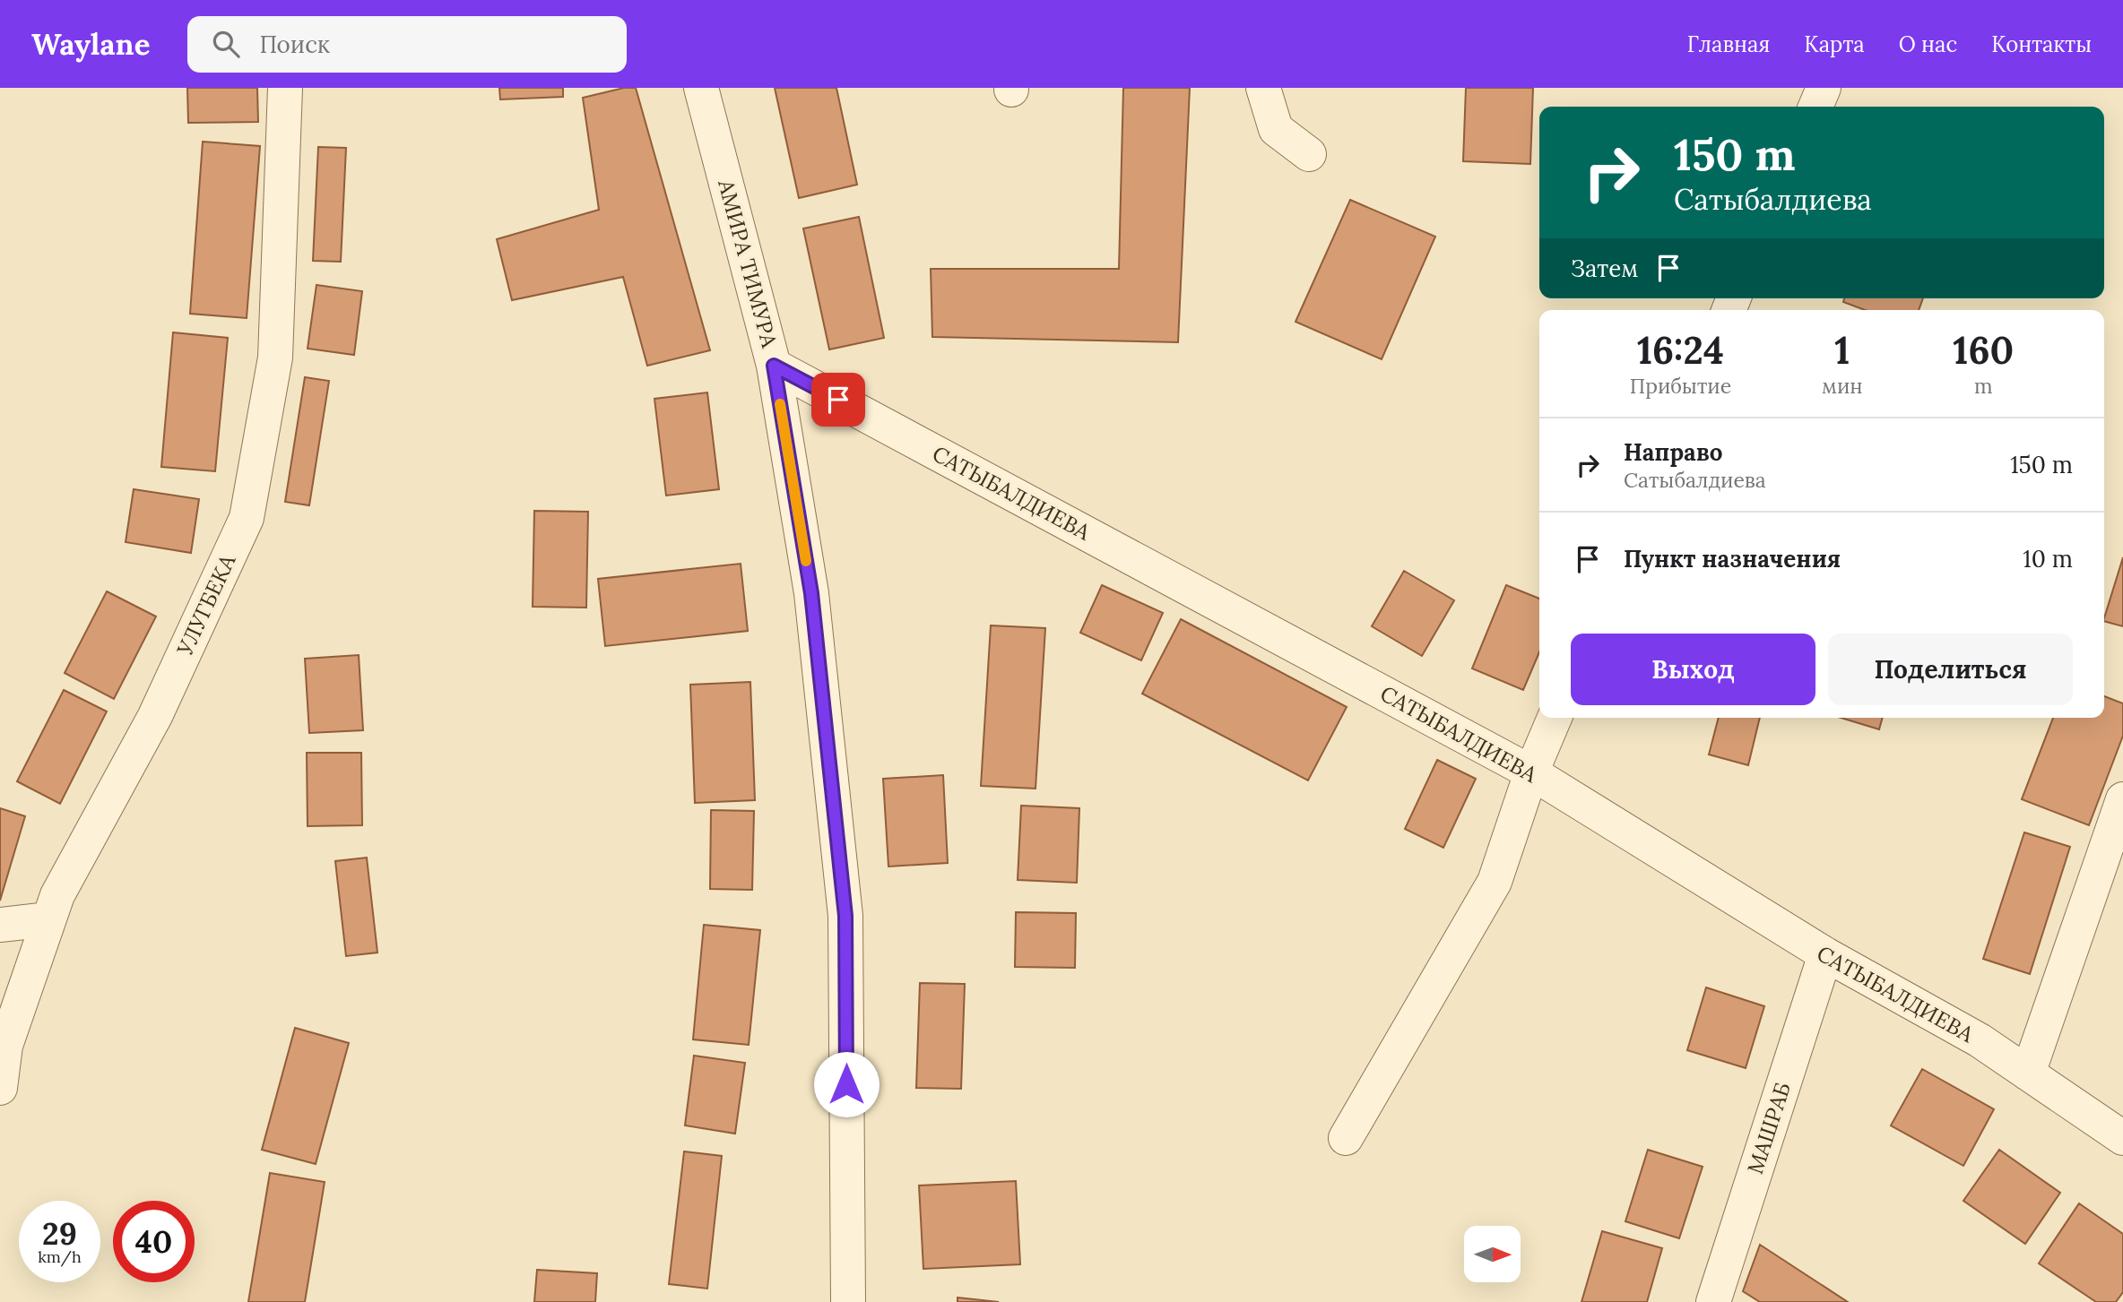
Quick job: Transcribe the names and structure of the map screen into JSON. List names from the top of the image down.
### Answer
{
  "streets": {
    "street": [
      "АМИРА ТИМУРА",
      "САТЫБАЛДИЕВА",
      "УЛУГБЕКА",
      "МАШРАБ"
    ]
  },
  "crossings": [
    ["АМИРА ТИМУРА", "САТЫБАЛДИЕВА"],
    ["САТЫБАЛДИЕВА", "МАШРАБ"]
  ],
  "north": "right",
  "page": {
    "header": "Waylane",
    "search": "Поиск",
    "nav": [
      "Главная",
      "Карта",
      "О нас",
      "Контакты"
    ],
    "turn": ["150 m", "Сатыбалдиева"],
    "then": "Затем",
    "eta": [
      "16:24",
      "Прибытие",
      "1",
      "мин",
      "160",
      "m"
    ],
    "list": [
      {
        "name": "Направо",
        "note": "Сатыбалдиева",
        "value": "150 m"
      },
      {
        "name": "Пункт назначения",
        "value": "10 m"
      }
    ],
    "buttons": ["Выход", "Поделиться"],
    "speed": "29 km/h",
    "limit": "40"
  }
}
